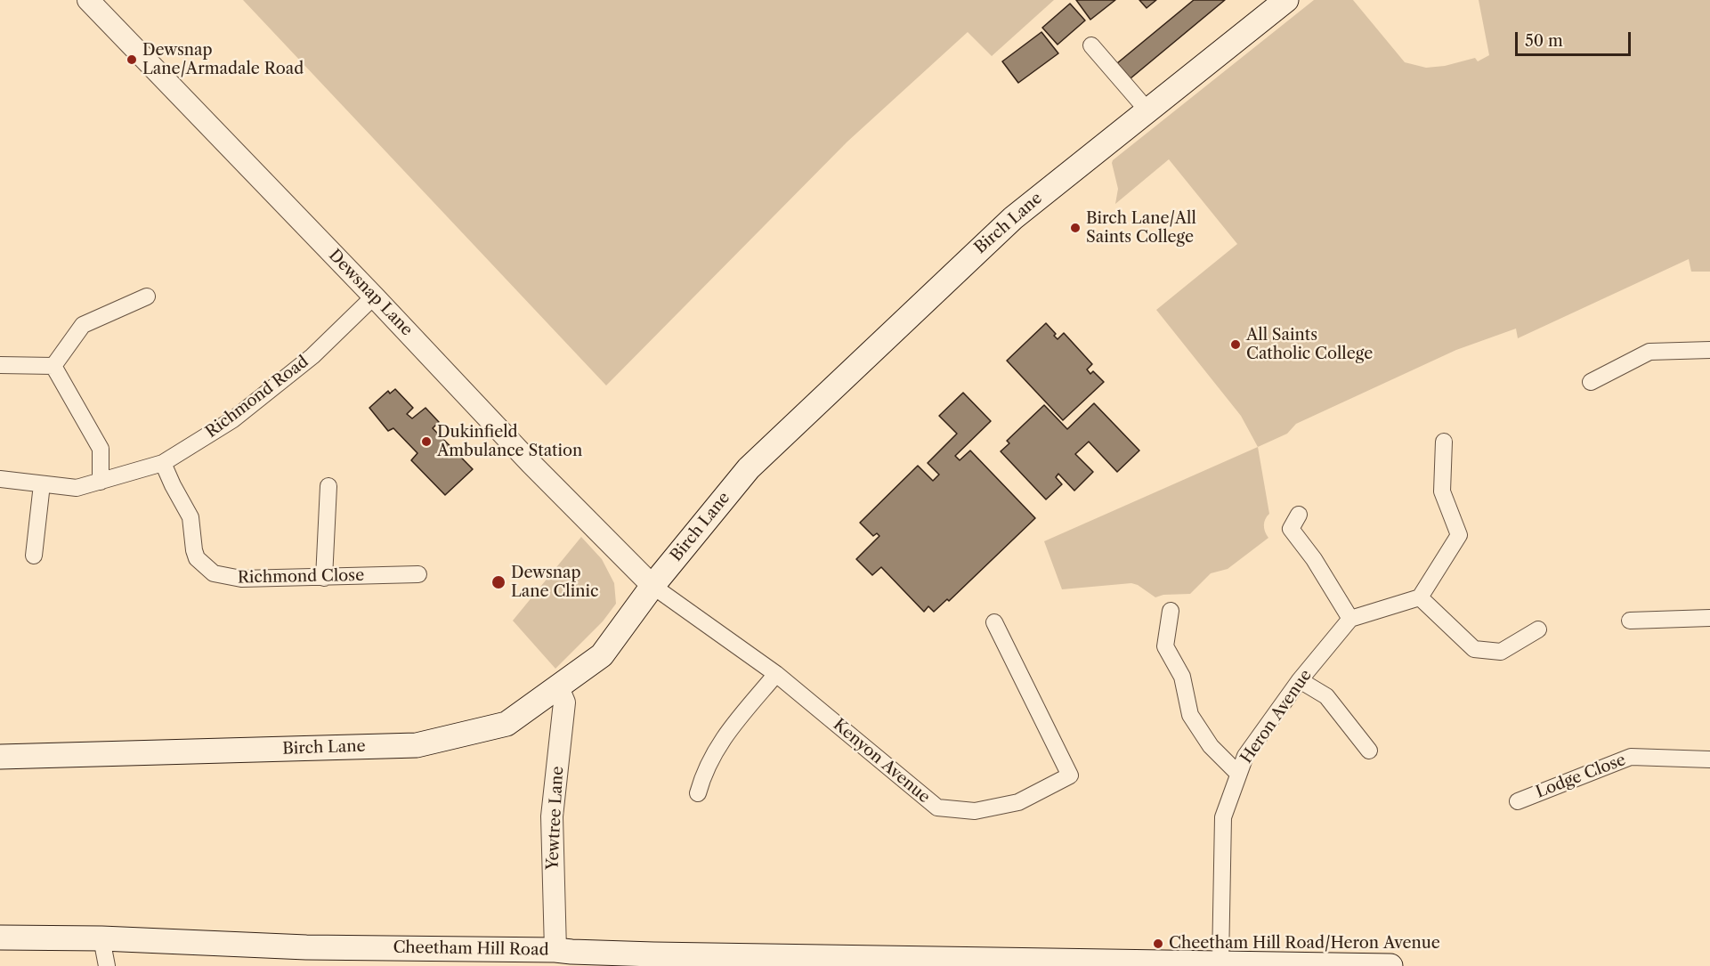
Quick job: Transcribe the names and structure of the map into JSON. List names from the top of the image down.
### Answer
{
  "streets": {
    "main road": ["Birch Lane", "Cheetham Hill Road"],
    "street": [
      "Dewsnap Lane",
      "Richmond Road",
      "Richmond Close",
      "Heron Avenue",
      "Kenyon Avenue",
      "Lodge Close",
      "Yewtree Lane"
    ]
  },
  "crossings": [
    ["Birch Lane", "Dewsnap Lane"],
    ["Birch Lane", "Kenyon Avenue"],
    ["Birch Lane", "Yewtree Lane"],
    ["Dewsnap Lane", "Richmond Road"],
    ["Dewsnap Lane", "Kenyon Avenue"],
    ["Richmond Road", "Richmond Close"],
    ["Heron Avenue", "Cheetham Hill Road"],
    ["Yewtree Lane", "Cheetham Hill Road"]
  ],
  "places": [
    "Dewsnap Lane/Armadale Road",
    "Birch Lane/All Saints College",
    "All Saints Catholic College",
    "Dukinfield Ambulance Station",
    "Dewsnap Lane Clinic",
    "Cheetham Hill Road/Heron Avenue"
  ],
  "scale_bar": "50 m"
}
